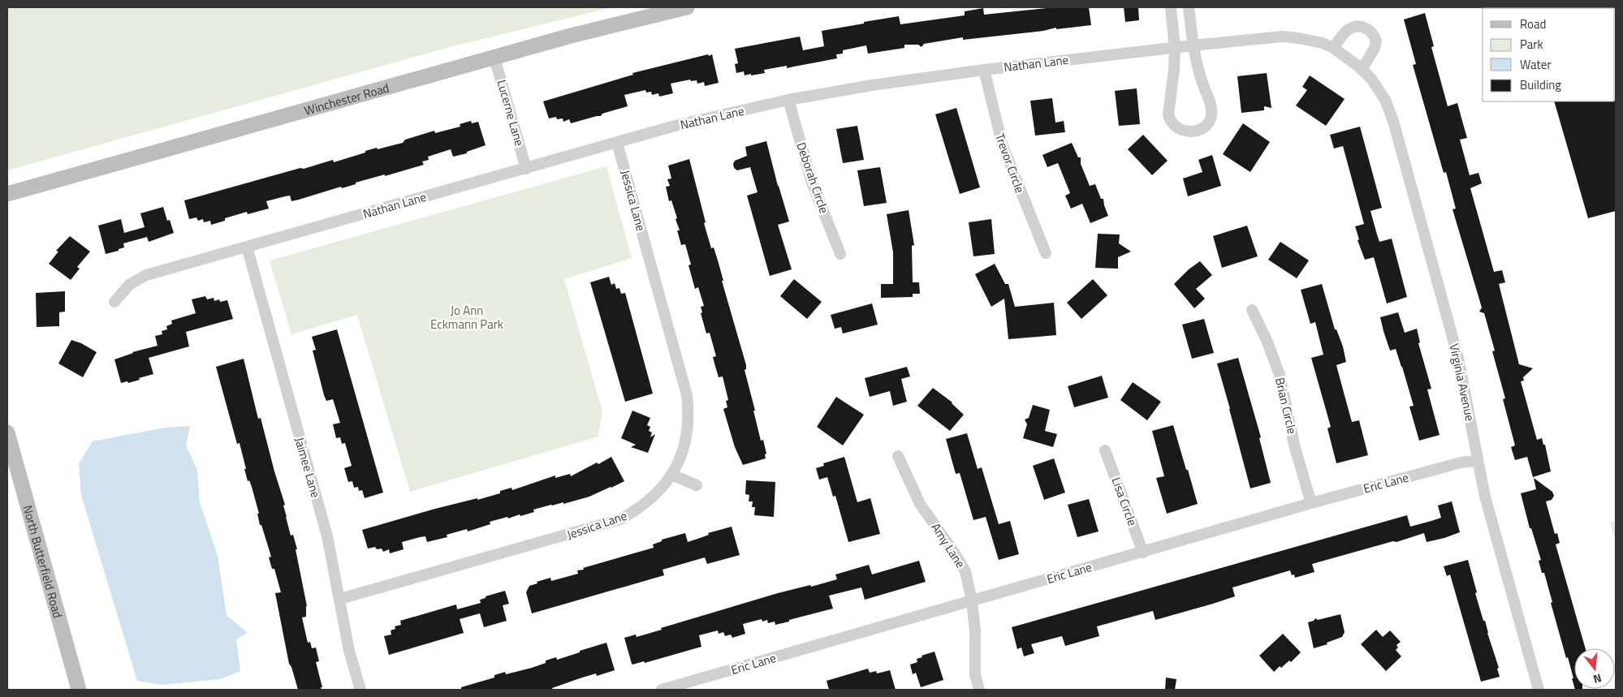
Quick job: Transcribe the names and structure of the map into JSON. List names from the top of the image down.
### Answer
{
  "streets": {
    "main road": ["Winchester Road", "North Butterfield Road"],
    "street": [
      "Nathan Lane",
      "Lucerne Lane",
      "Trevor Circle",
      "Deborah Circle",
      "Jessica Lane",
      "Virginia Avenue",
      "Brian Circle",
      "Jaimee Lane",
      "Eric Lane",
      "Lisa Circle",
      "Amy Lane"
    ]
  },
  "crossings": [
    ["Nathan Lane", "Lucerne Lane"],
    ["Nathan Lane", "Trevor Circle"],
    ["Nathan Lane", "Deborah Circle"],
    ["Nathan Lane", "Jessica Lane"],
    ["Nathan Lane", "Virginia Avenue"],
    ["Nathan Lane", "Jaimee Lane"],
    ["Winchester Road", "Lucerne Lane"],
    ["Jessica Lane", "Jaimee Lane"],
    ["Virginia Avenue", "Eric Lane"],
    ["Brian Circle", "Eric Lane"],
    ["Eric Lane", "Lisa Circle"],
    ["Eric Lane", "Amy Lane"]
  ],
  "parks": ["Jo Ann Eckmann Park"],
  "legend": [
    "Road",
    "Park",
    "Water",
    "Building"
  ],
  "north": "bottom"
}
